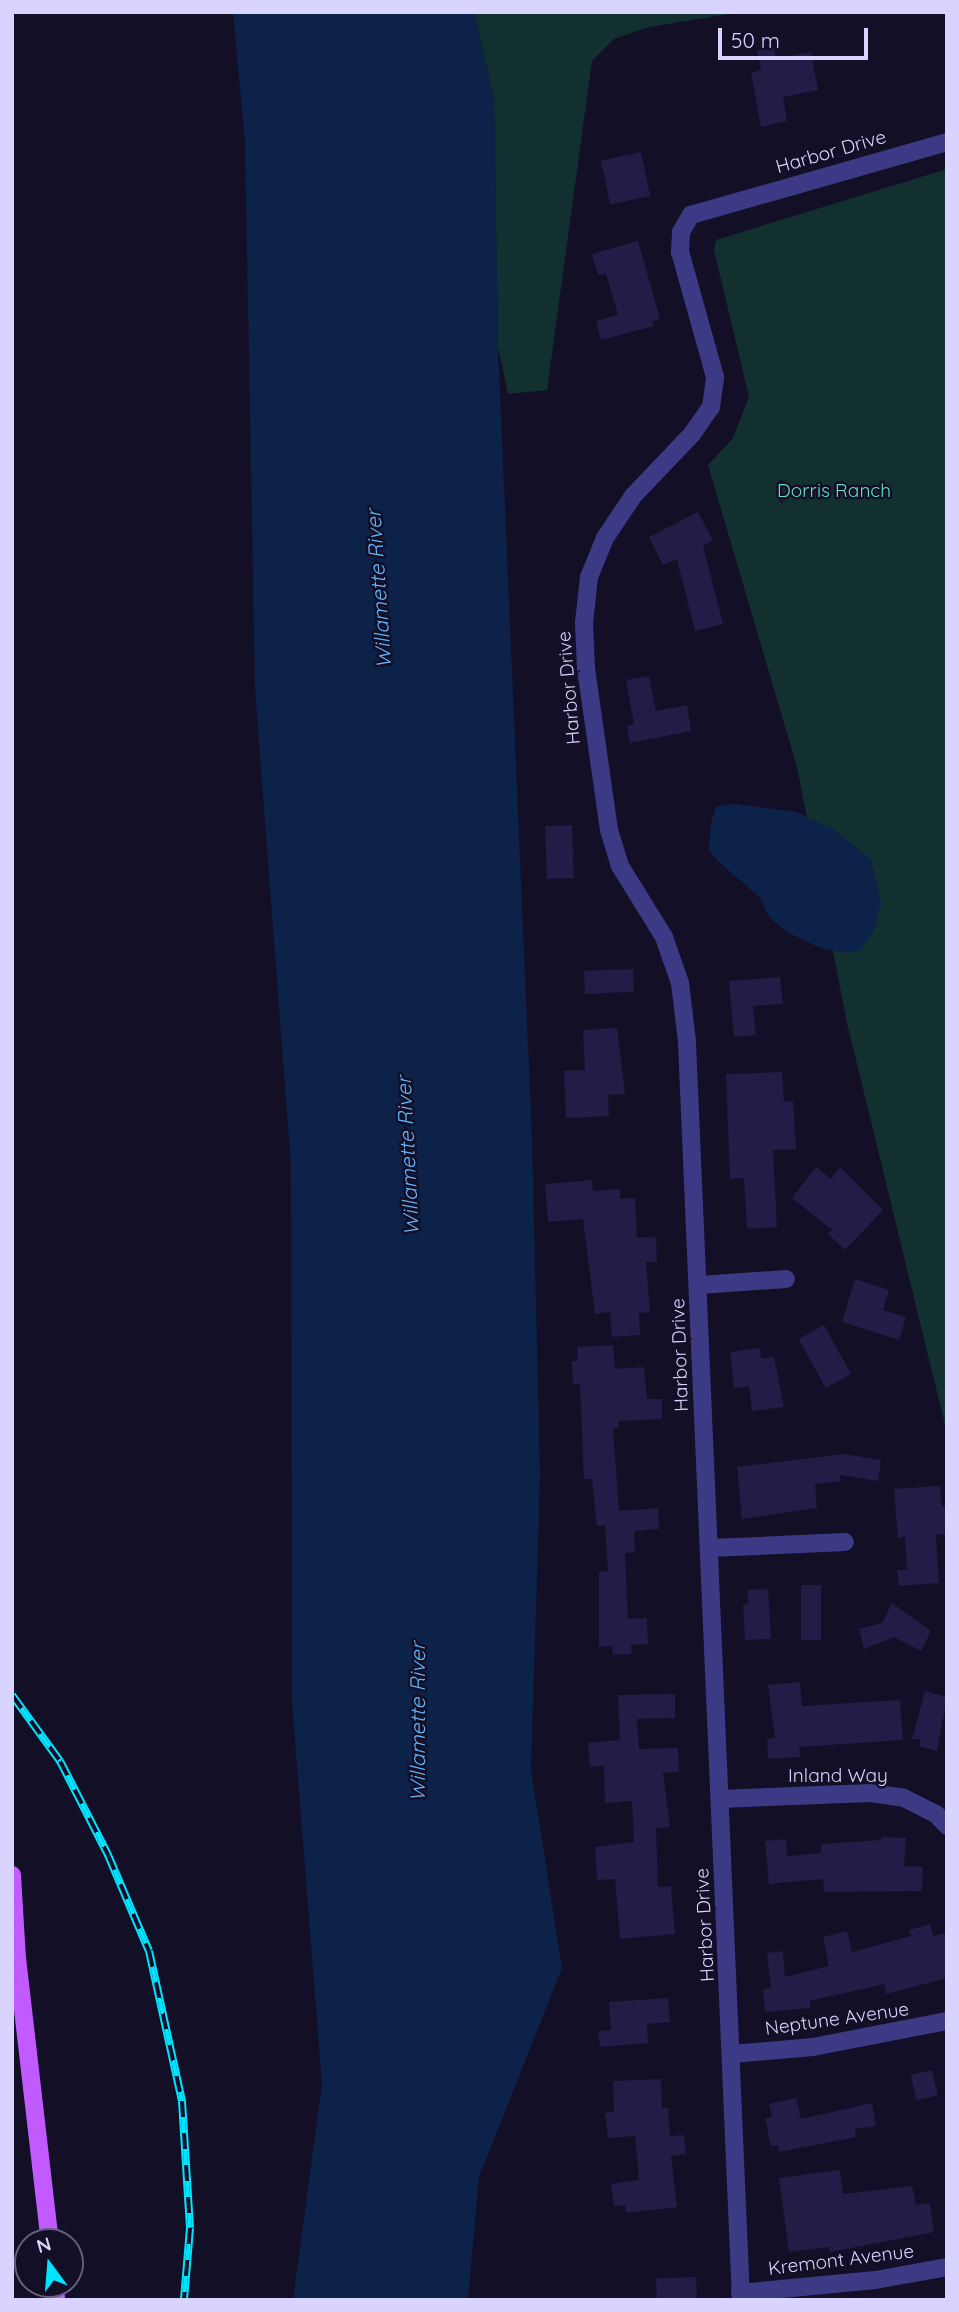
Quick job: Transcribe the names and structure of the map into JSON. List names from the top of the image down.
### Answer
{
  "streets": {
    "street": [
      "Harbor Drive",
      "Inland Way",
      "Neptune Avenue",
      "Kremont Avenue"
    ]
  },
  "crossings": [
    ["Harbor Drive", "Inland Way"],
    ["Harbor Drive", "Neptune Avenue"],
    ["Harbor Drive", "Kremont Avenue"]
  ],
  "water": ["Willamette River"],
  "parks": ["Dorris Ranch"],
  "scale_bar": "50 m",
  "north": "top"
}
